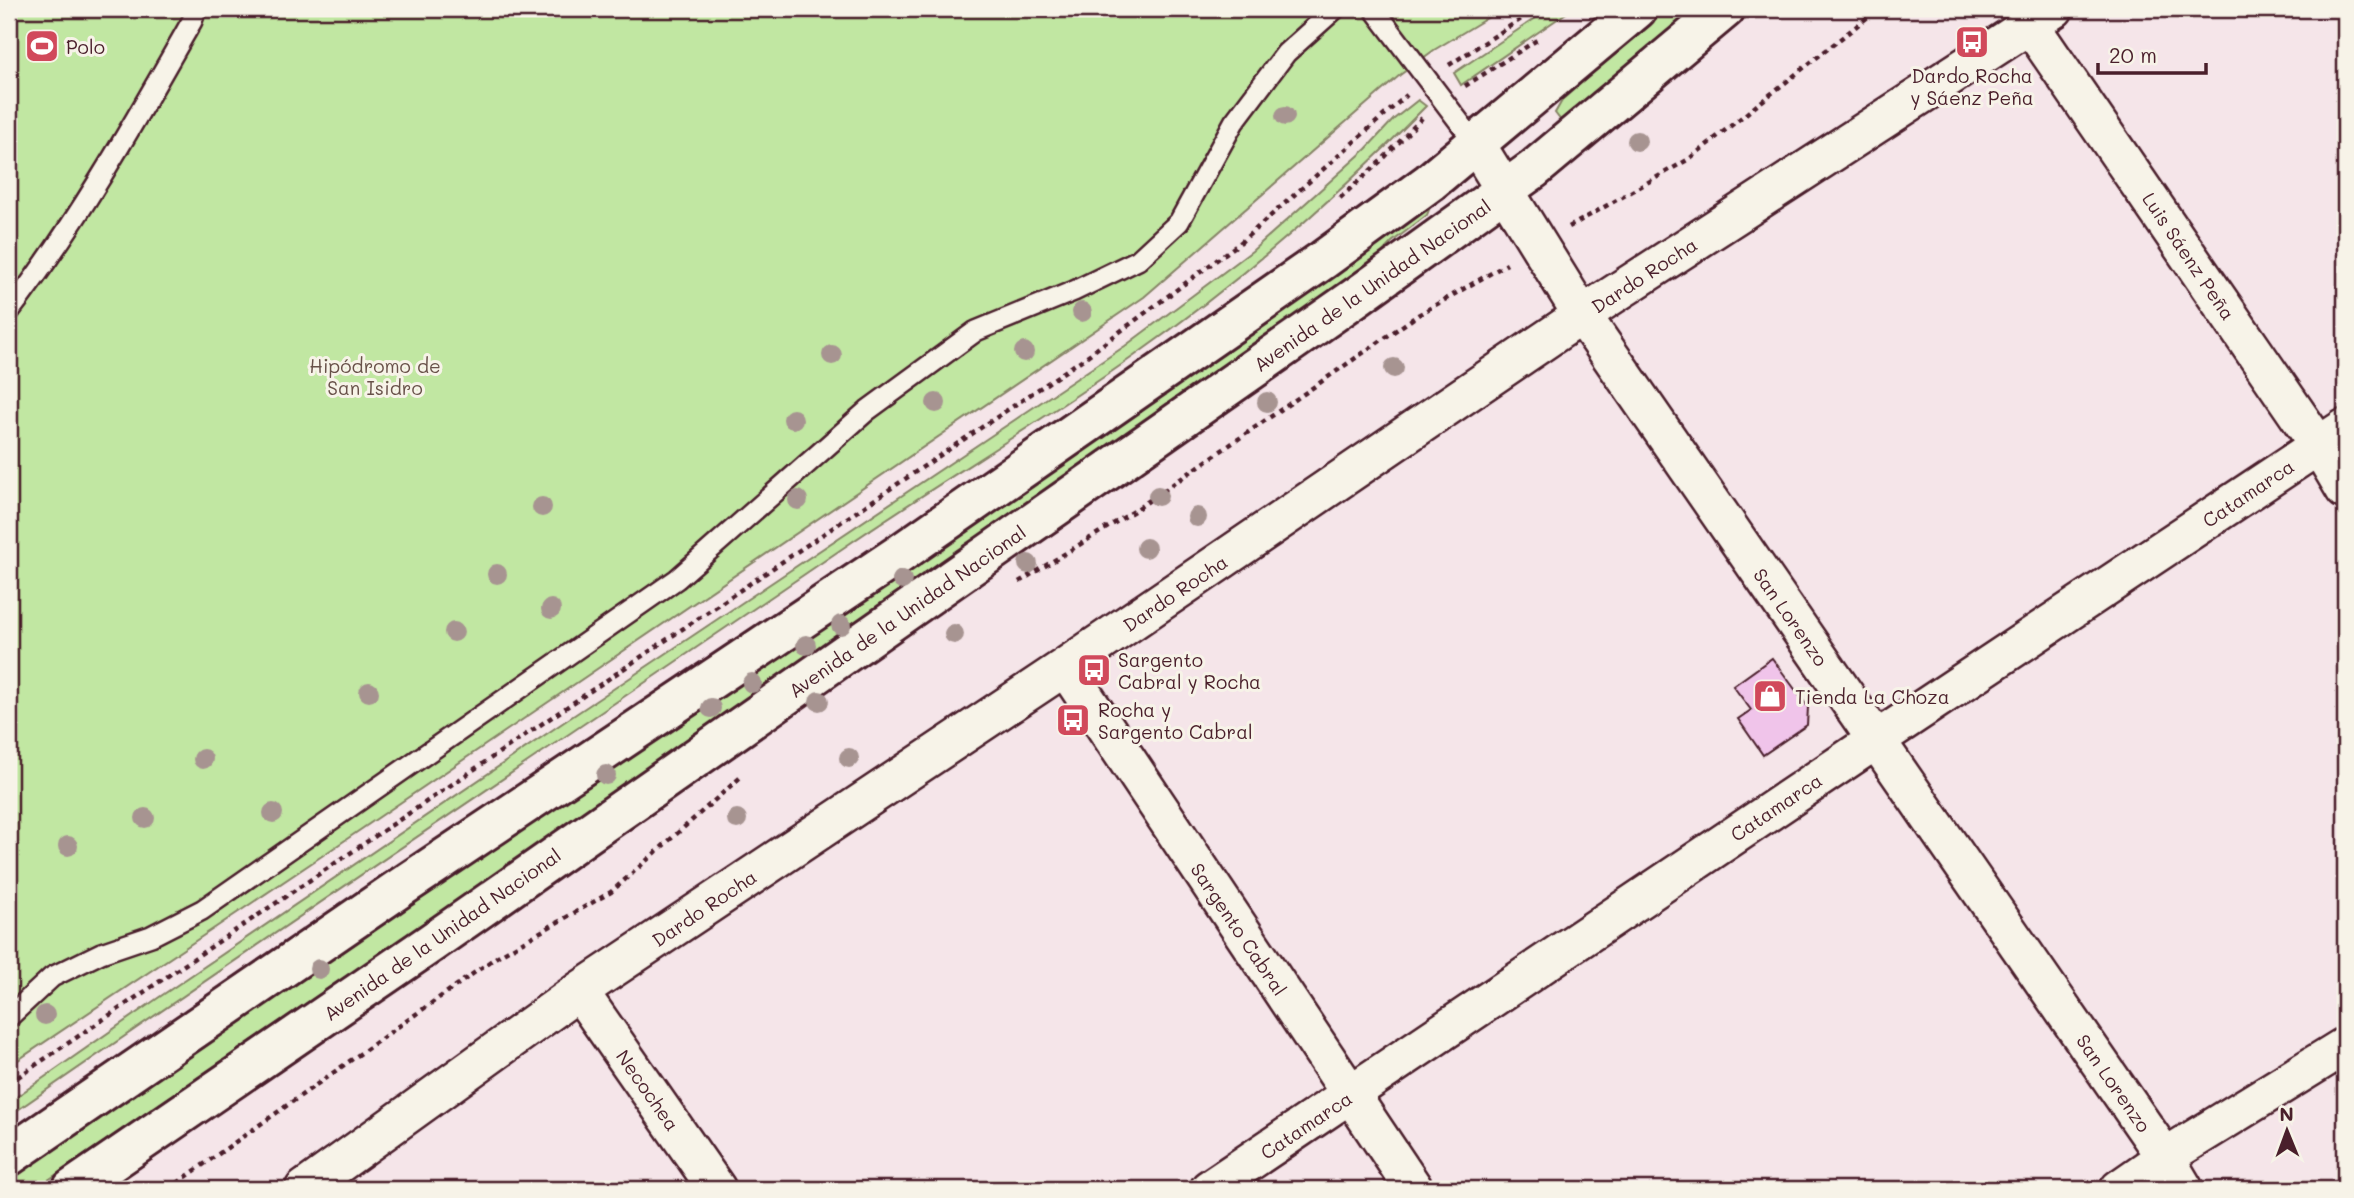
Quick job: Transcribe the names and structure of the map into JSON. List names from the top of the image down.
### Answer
{
  "streets": {
    "main road": ["Avenida de la Unidad Nacional"],
    "street": [
      "Luis Sáenz Peña",
      "Dardo Rocha",
      "Catamarca",
      "San Lorenzo",
      "Sargento Cabral",
      "Necochea"
    ]
  },
  "crossings": [
    ["Luis Sáenz Peña", "Dardo Rocha"],
    ["Luis Sáenz Peña", "Catamarca"],
    ["Dardo Rocha", "San Lorenzo"],
    ["Dardo Rocha", "Sargento Cabral"],
    ["Dardo Rocha", "Necochea"],
    ["Avenida de la Unidad Nacional", "San Lorenzo"],
    ["Catamarca", "San Lorenzo"],
    ["Catamarca", "Sargento Cabral"]
  ],
  "parks": ["Hipódromo de San Isidro"],
  "places": {
    "bus stop": ["Dardo Rocha y Sáenz Peña", "Sargento Cabral y Rocha", "Rocha y Sargento Cabral"],
    "sports": ["Polo"],
    "shop": ["Tienda La Choza"]
  },
  "scale_bar": "20 m",
  "north": "top"
}
